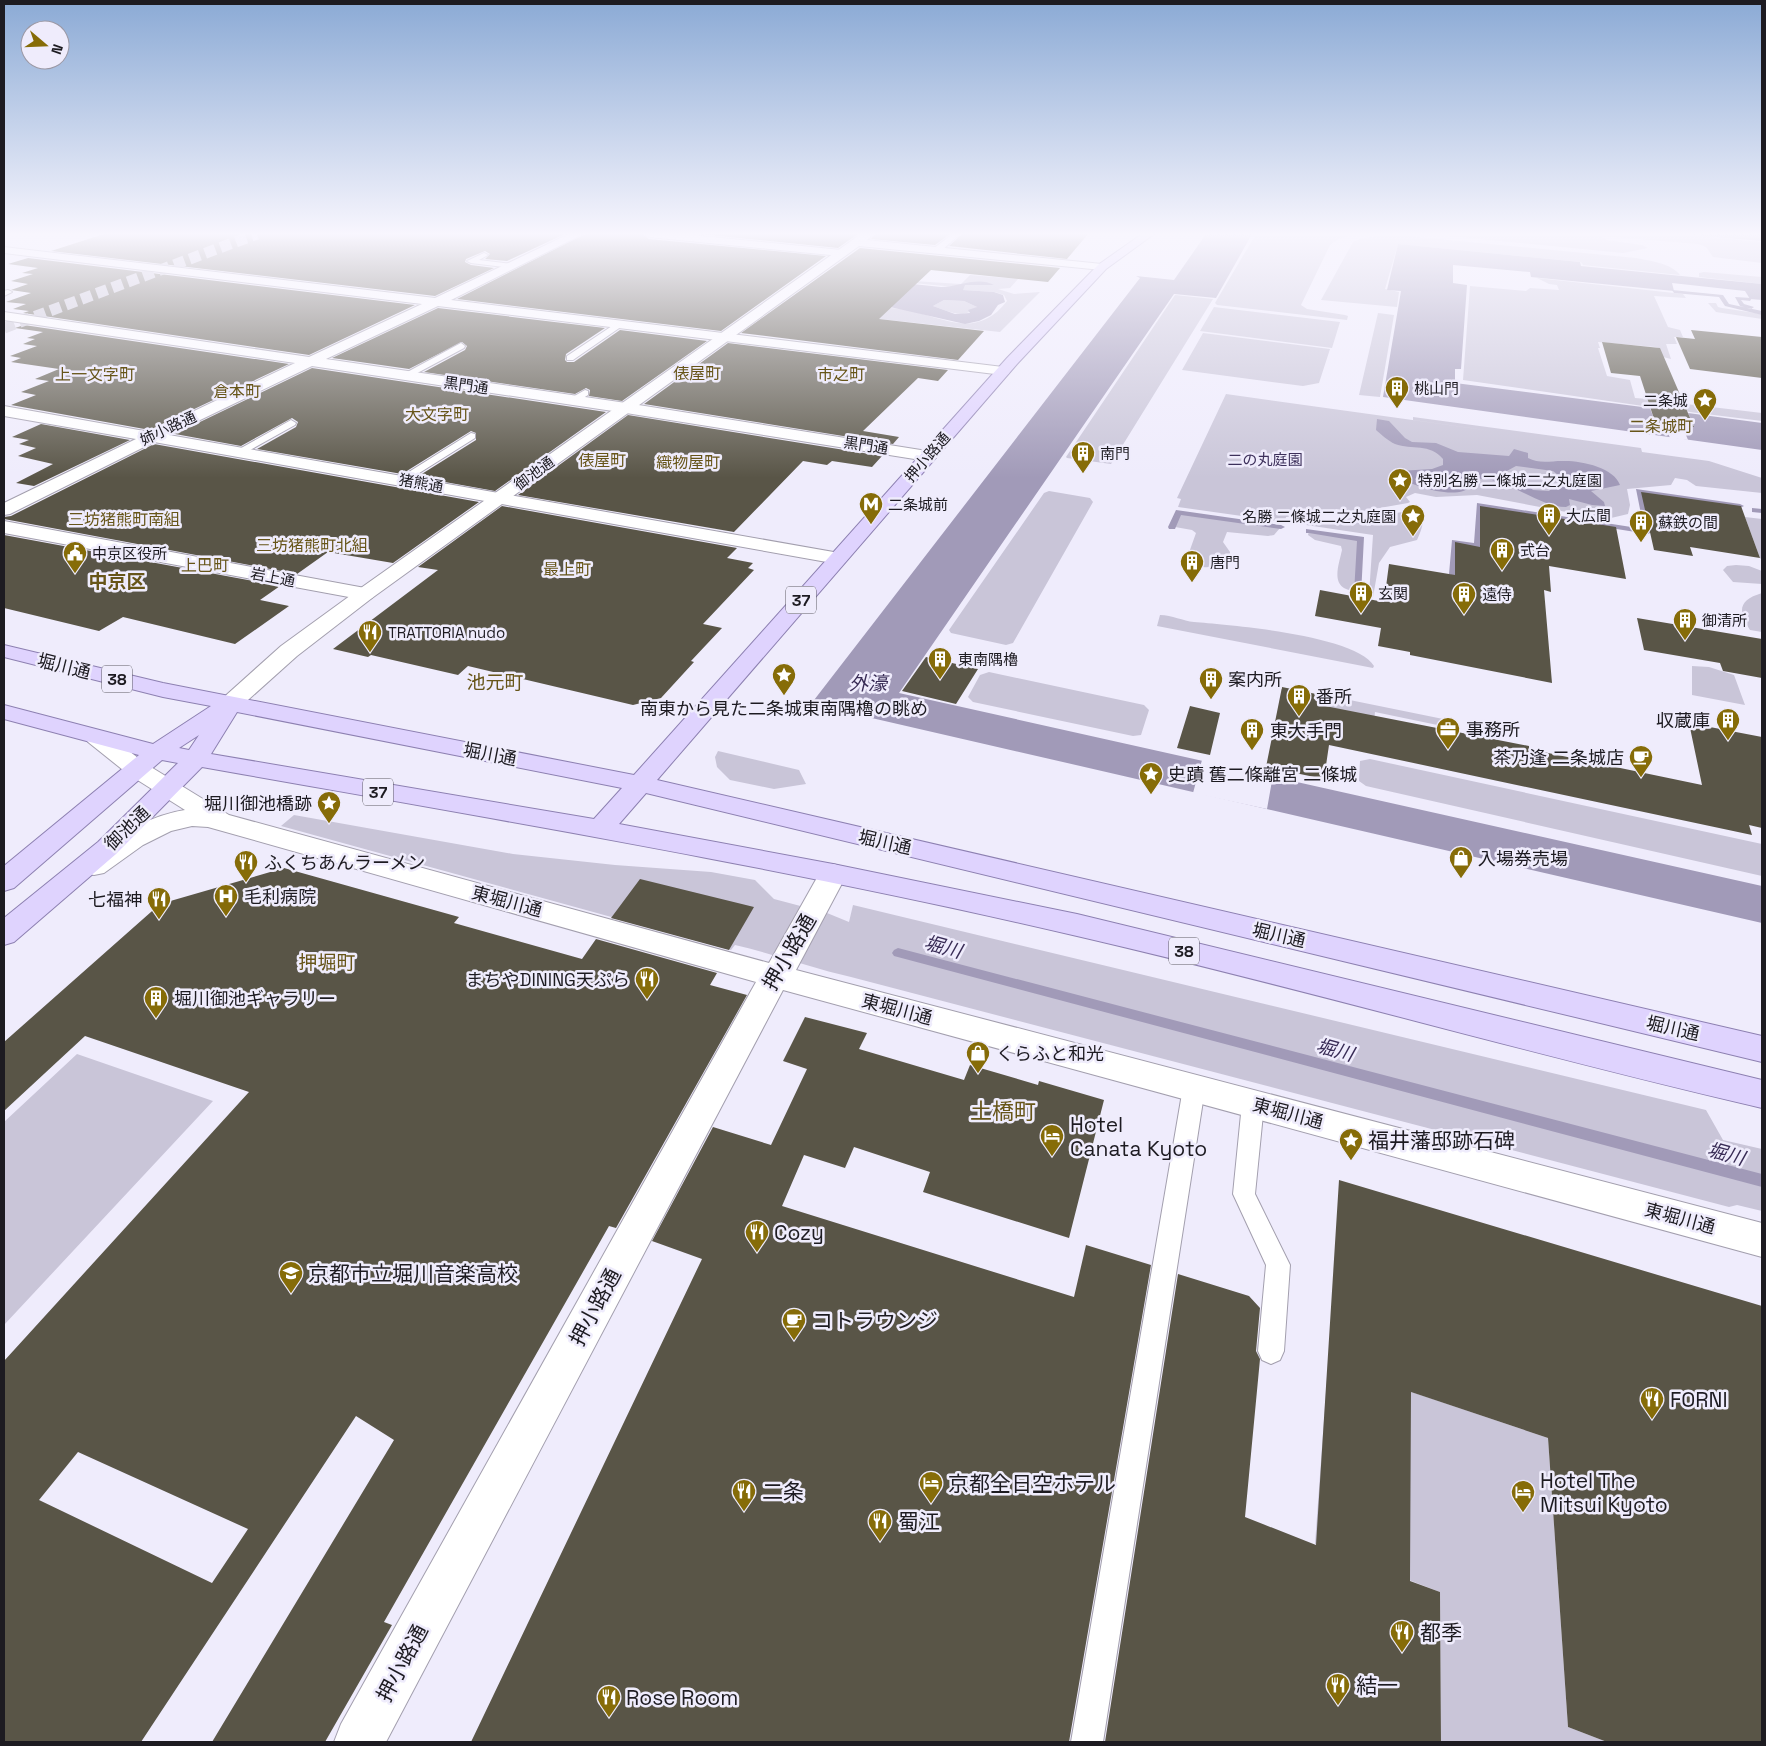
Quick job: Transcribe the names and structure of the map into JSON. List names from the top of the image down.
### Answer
{
  "streets": {
    "main road": [
      "押小路通",
      "御池通",
      "37",
      "堀川通",
      "38"
    ],
    "street": [
      "黒門通",
      "姉小路通",
      "猪熊通",
      "岩上通",
      "東堀川通"
    ]
  },
  "crossings": [
    ["黒門通", "姉小路通"],
    ["黒門通", "押小路通"],
    ["黒門通", "御池通"],
    ["姉小路通", "猪熊通"],
    ["押小路通", "猪熊通"],
    ["押小路通", "37"],
    ["押小路通", "堀川通"],
    ["押小路通", "38"],
    ["押小路通", "東堀川通"],
    ["御池通", "猪熊通"],
    ["御池通", "岩上通"],
    ["御池通", "37"],
    ["御池通", "堀川通"],
    ["御池通", "東堀川通"],
    ["37", "38"]
  ],
  "districts": [
    "俵屋町",
    "上一文字町",
    "市之町",
    "倉本町",
    "大文字町",
    "二条城町",
    "俵屋町",
    "織物屋町",
    "三坊猪熊町南組",
    "三坊猪熊町北組",
    "上巴町",
    "最上町",
    "中京区",
    "池元町",
    "押堀町",
    "土橋町"
  ],
  "water": ["外濠", "堀川"],
  "parks": ["二の丸庭園"],
  "places": {
    "building": [
      "桃山門",
      "南門",
      "大広間",
      "蘇鉄の間",
      "式台",
      "唐門",
      "玄関",
      "遠侍",
      "御清所",
      "東南隅櫓",
      "案内所",
      "番所",
      "収蔵庫",
      "東大手門",
      "堀川御池ギャラリー"
    ],
    "place": [
      "二条城",
      "特別名勝 二條城二之丸庭園",
      "名勝 二條城二之丸庭園",
      "南東から見た二条城東南隅櫓の眺め",
      "史蹟 舊二條離宮 二條城",
      "堀川御池橋跡",
      "福井藩邸跡石碑"
    ],
    "metro station": ["二条城前"],
    "public building": ["中京区役所"],
    "restaurant": [
      "TRATTORIA nudo",
      "ふくちあんラーメン",
      "七福神",
      "まちやDINING天ぷら",
      "Cozy",
      "FORNI",
      "二条",
      "蜀江",
      "都季",
      "結一",
      "Rose Room"
    ],
    "office": ["事務所"],
    "cafe": ["茶乃逢 二条城店", "コトラウンジ"],
    "shop": ["入場券売場", "くらふと和光"],
    "hospital": ["毛利病院"],
    "hotel": ["Hotel Canata Kyoto", "京都全日空ホテル", "Hotel The Mitsui Kyoto"],
    "school or university": ["京都市立堀川音楽高校"]
  },
  "north": "right"
}
